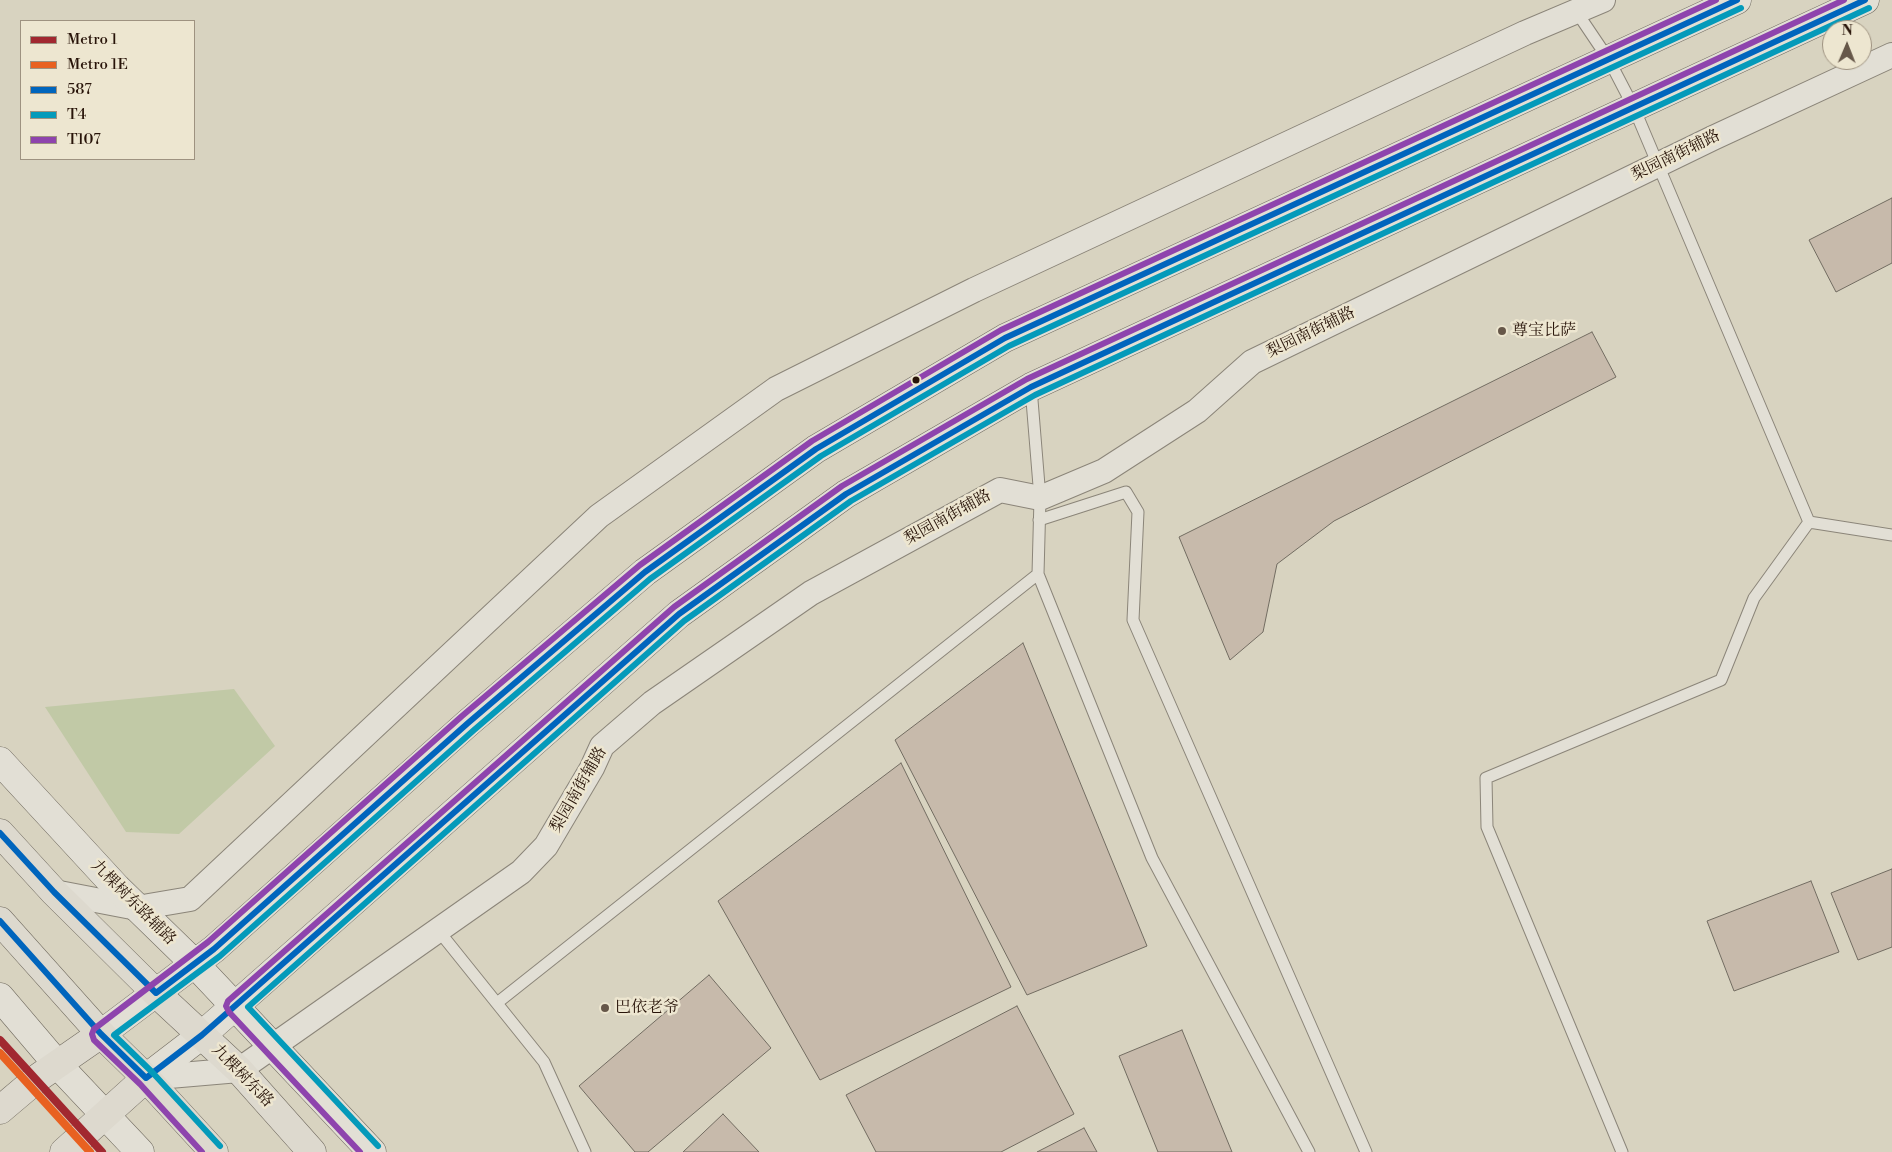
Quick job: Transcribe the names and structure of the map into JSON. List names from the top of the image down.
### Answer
{
  "streets": {
    "main road": ["九棵树东路辅路", "九棵树东路"],
    "street": ["梨园南街辅路"]
  },
  "crossings": [
    ["梨园南街辅路", "九棵树东路辅路"],
    ["梨园南街辅路", "九棵树东路"]
  ],
  "places": ["尊宝比萨", "巴依老爷"],
  "lines": [
    "transit line 587",
    "transit line T107",
    "transit line T4",
    "metro line 1",
    "metro line 1E"
  ],
  "legend": [
    "Metro 1",
    "Metro 1E",
    "587",
    "T4",
    "T107"
  ],
  "north": "top"
}
